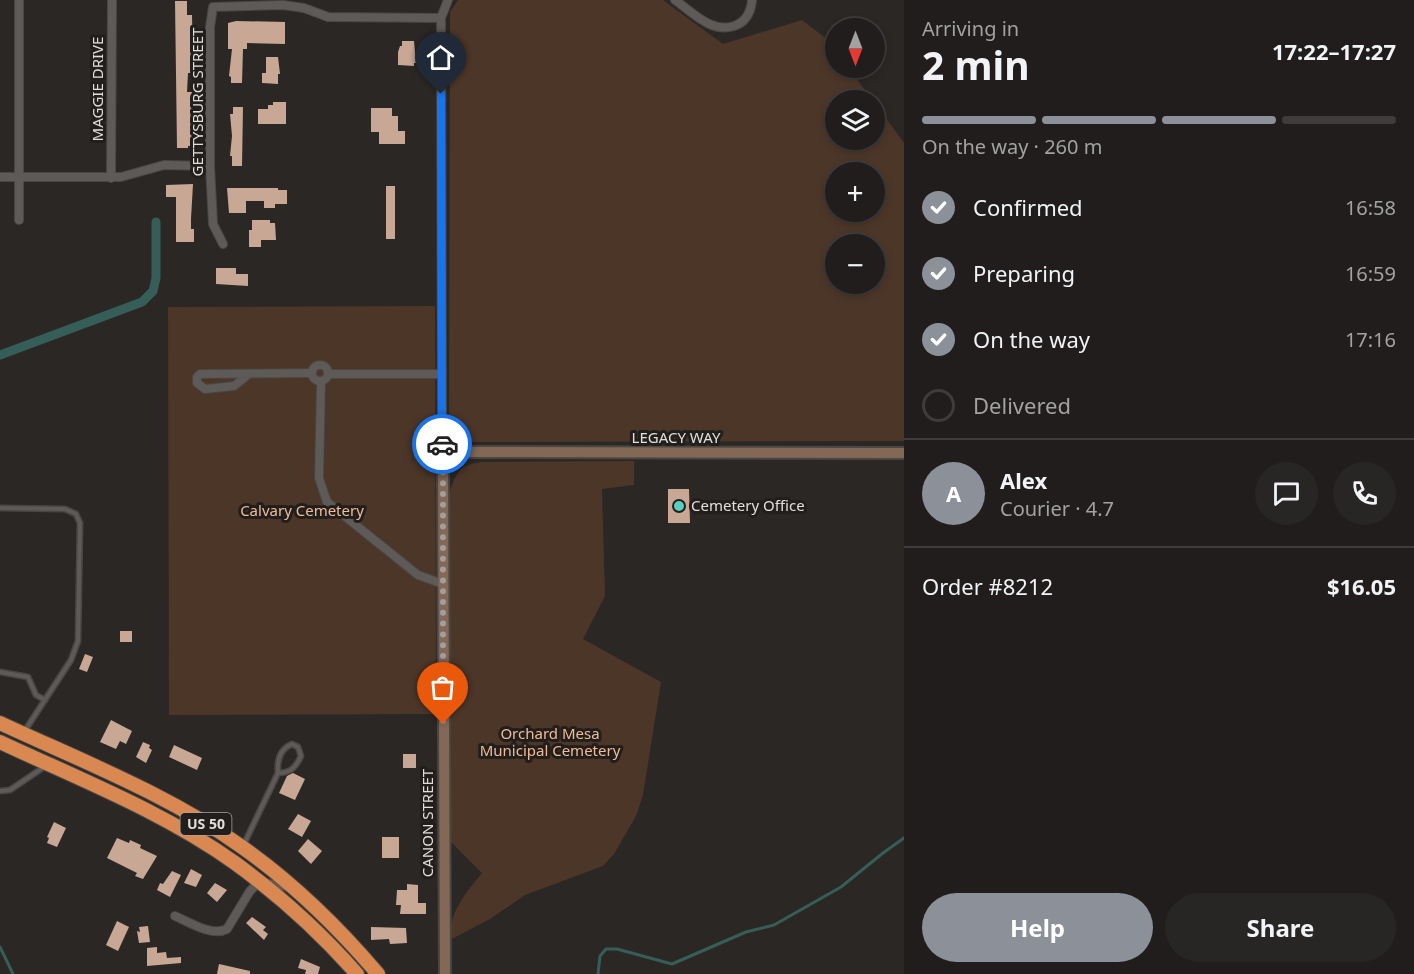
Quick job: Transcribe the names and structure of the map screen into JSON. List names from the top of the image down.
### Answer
{
  "streets": {
    "highway": ["US 50"],
    "street": [
      "MAGGIE DRIVE",
      "GETTYSBURG STREET",
      "LEGACY WAY",
      "CANON STREET"
    ]
  },
  "crossings": [
    ["LEGACY WAY", "CANON STREET"]
  ],
  "parks": ["Calvary Cemetery", "Orchard Mesa Municipal Cemetery"],
  "places": ["Cemetery Office"],
  "north": "bottom",
  "page": {
    "heading": ["2 min", "Arriving in", "17:22–17:27"],
    "panel": [
      "Alex",
      "Courier · 4.7",
      "Order #8212",
      "$16.05"
    ],
    "map_buttons": ["+", "−"],
    "bar": "On the way · 260 m",
    "list": [
      ["Confirmed", "16:58"],
      ["Preparing", "16:59"],
      ["On the way", "17:16"],
      "Delivered"
    ],
    "round": "A",
    "buttons": ["Help", "Share"]
  }
}
